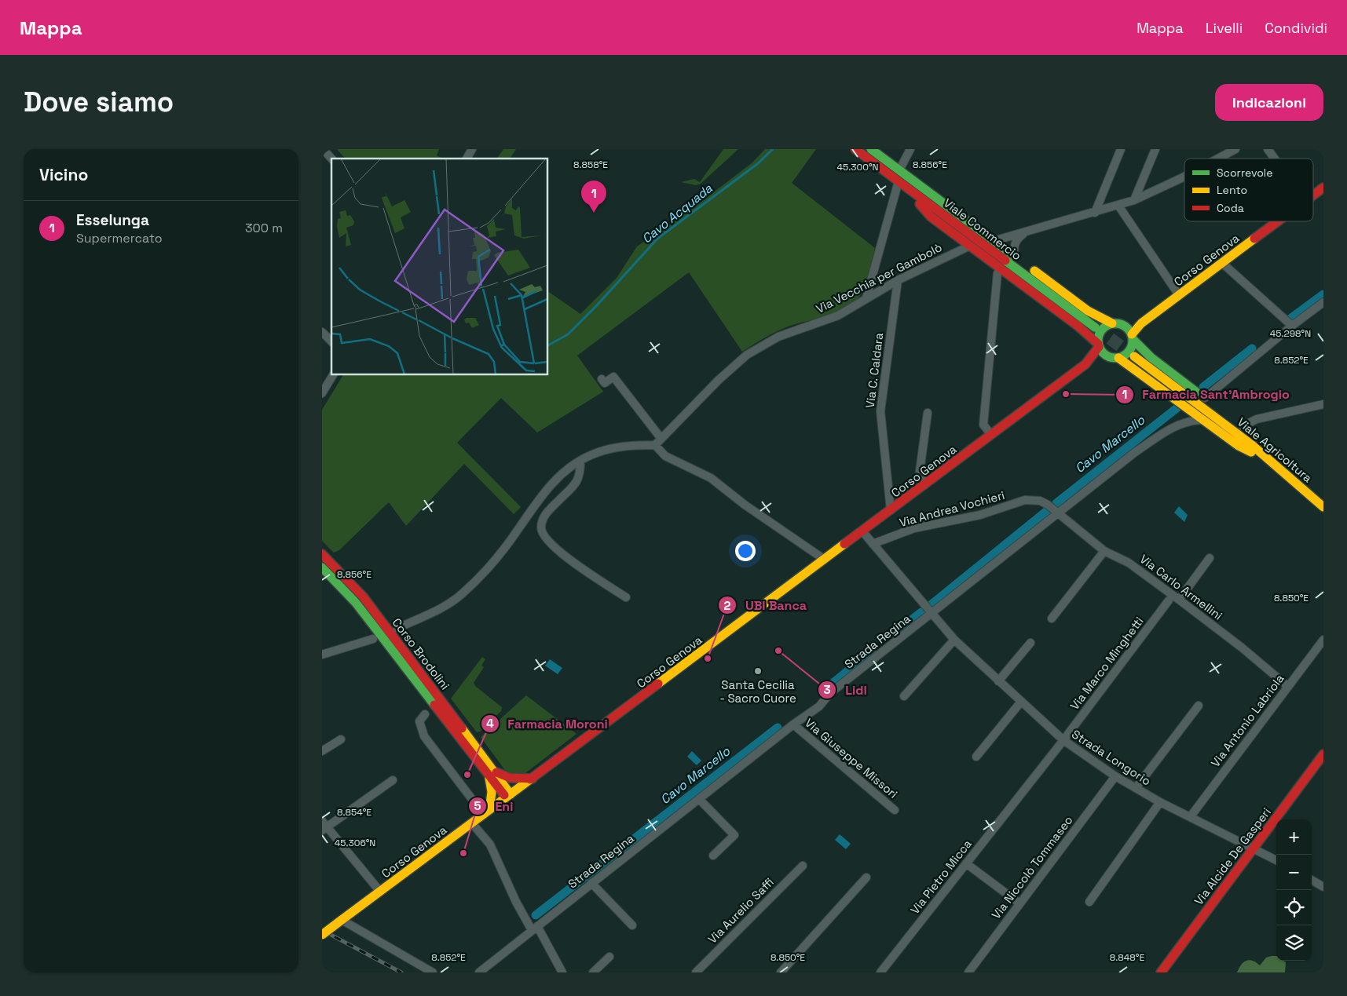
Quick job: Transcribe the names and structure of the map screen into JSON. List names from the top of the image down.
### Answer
{
  "streets": {
    "main road": [
      "Viale Commercio",
      "Corso Genova",
      "Viale Agricoltura",
      "Corso Brodolini",
      "Via Alcide De Gasperi"
    ],
    "street": [
      "Via Vecchia per Gambolò",
      "Via C. Caldara",
      "Via Andrea Vochieri",
      "Via Carlo Armellini",
      "Strada Regina",
      "Via Marco Minghetti",
      "Via Antonio Labriola",
      "Strada Longorio",
      "Via Giuseppe Missori",
      "Via Niccolò Tommaseo",
      "Via Pietro Micca",
      "Via Aurelio Saffi"
    ]
  },
  "crossings": [
    ["Corso Genova", "Via C. Caldara"],
    ["Corso Genova", "Corso Brodolini"],
    ["Corso Genova", "Strada Longorio"],
    ["Via Vecchia per Gambolò", "Via C. Caldara"],
    ["Via Andrea Vochieri", "Via Carlo Armellini"],
    ["Via Andrea Vochieri", "Strada Regina"],
    ["Via Andrea Vochieri", "Strada Longorio"],
    ["Via Carlo Armellini", "Strada Regina"],
    ["Via Carlo Armellini", "Via Antonio Labriola"],
    ["Strada Regina", "Strada Longorio"],
    ["Strada Regina", "Via Giuseppe Missori"],
    ["Via Marco Minghetti", "Strada Longorio"],
    ["Via Marco Minghetti", "Via Pietro Micca"],
    ["Via Antonio Labriola", "Strada Longorio"],
    ["Strada Longorio", "Via Alcide De Gasperi"],
    ["Strada Longorio", "Via Niccolò Tommaseo"],
    ["Strada Longorio", "Via Pietro Micca"]
  ],
  "water": ["Cavo Acquada", "Cavo Marcello"],
  "places": [
    "Farmacia Sant'Ambrogio",
    "Lidl",
    "UBI Banca",
    "Santa Cecilia - Sacro Cuore",
    "Farmacia Moroni",
    "Eni"
  ],
  "legend": ["Scorrevole", "Lento", "Coda"],
  "page": {
    "header": "Mappa",
    "nav": ["Mappa", "Livelli", "Condividi"],
    "buttons": "Indicazioni",
    "title": "Dove siamo",
    "heading": "Vicino",
    "pins": "1",
    "list": [
      {
        "mark": "1",
        "name": "Esselunga",
        "note": "Supermercato",
        "value": "300 m"
      }
    ],
    "map_buttons": ["+", "−"]
  },
  "coordinates": [
    "8.858°E",
    "8.856°E",
    "45.300°N",
    "45.298°N",
    "8.852°E",
    "8.850°E",
    "8.854°E",
    "45.306°N",
    "8.848°E"
  ]
}
